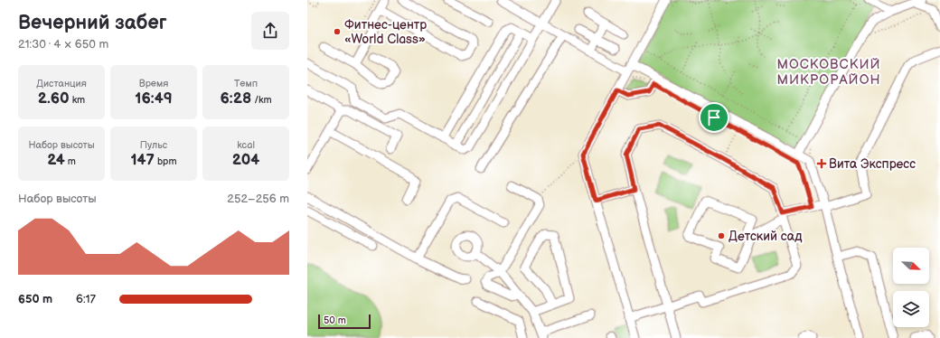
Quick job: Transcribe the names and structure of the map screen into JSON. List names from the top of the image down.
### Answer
{
  "districts": ["МОСКОВСКИЙ МИКРОРАЙОН"],
  "places": {
    "other": ["Фитнес-центр «World Class»", "Детский сад"],
    "health": ["Вита Экспресс"]
  },
  "scale_bar": "50 m",
  "north": "bottom right",
  "page": {
    "heading": ["Вечерний забег", "21:30 · 4 × 650 m"],
    "stats": [
      ["Дистанция", "2.60 km"],
      ["Время", "16:49"],
      ["Темп", "6:28 /km"],
      ["Набор высоты", "24 m"],
      ["Пульс", "147 bpm"],
      ["kcal", "204"]
    ],
    "chart": ["Набор высоты", "252–256 m"],
    "list": [
      {
        "name": "650 m",
        "note": "6:17"
      }
    ],
    "scale": "50 m"
  }
}
